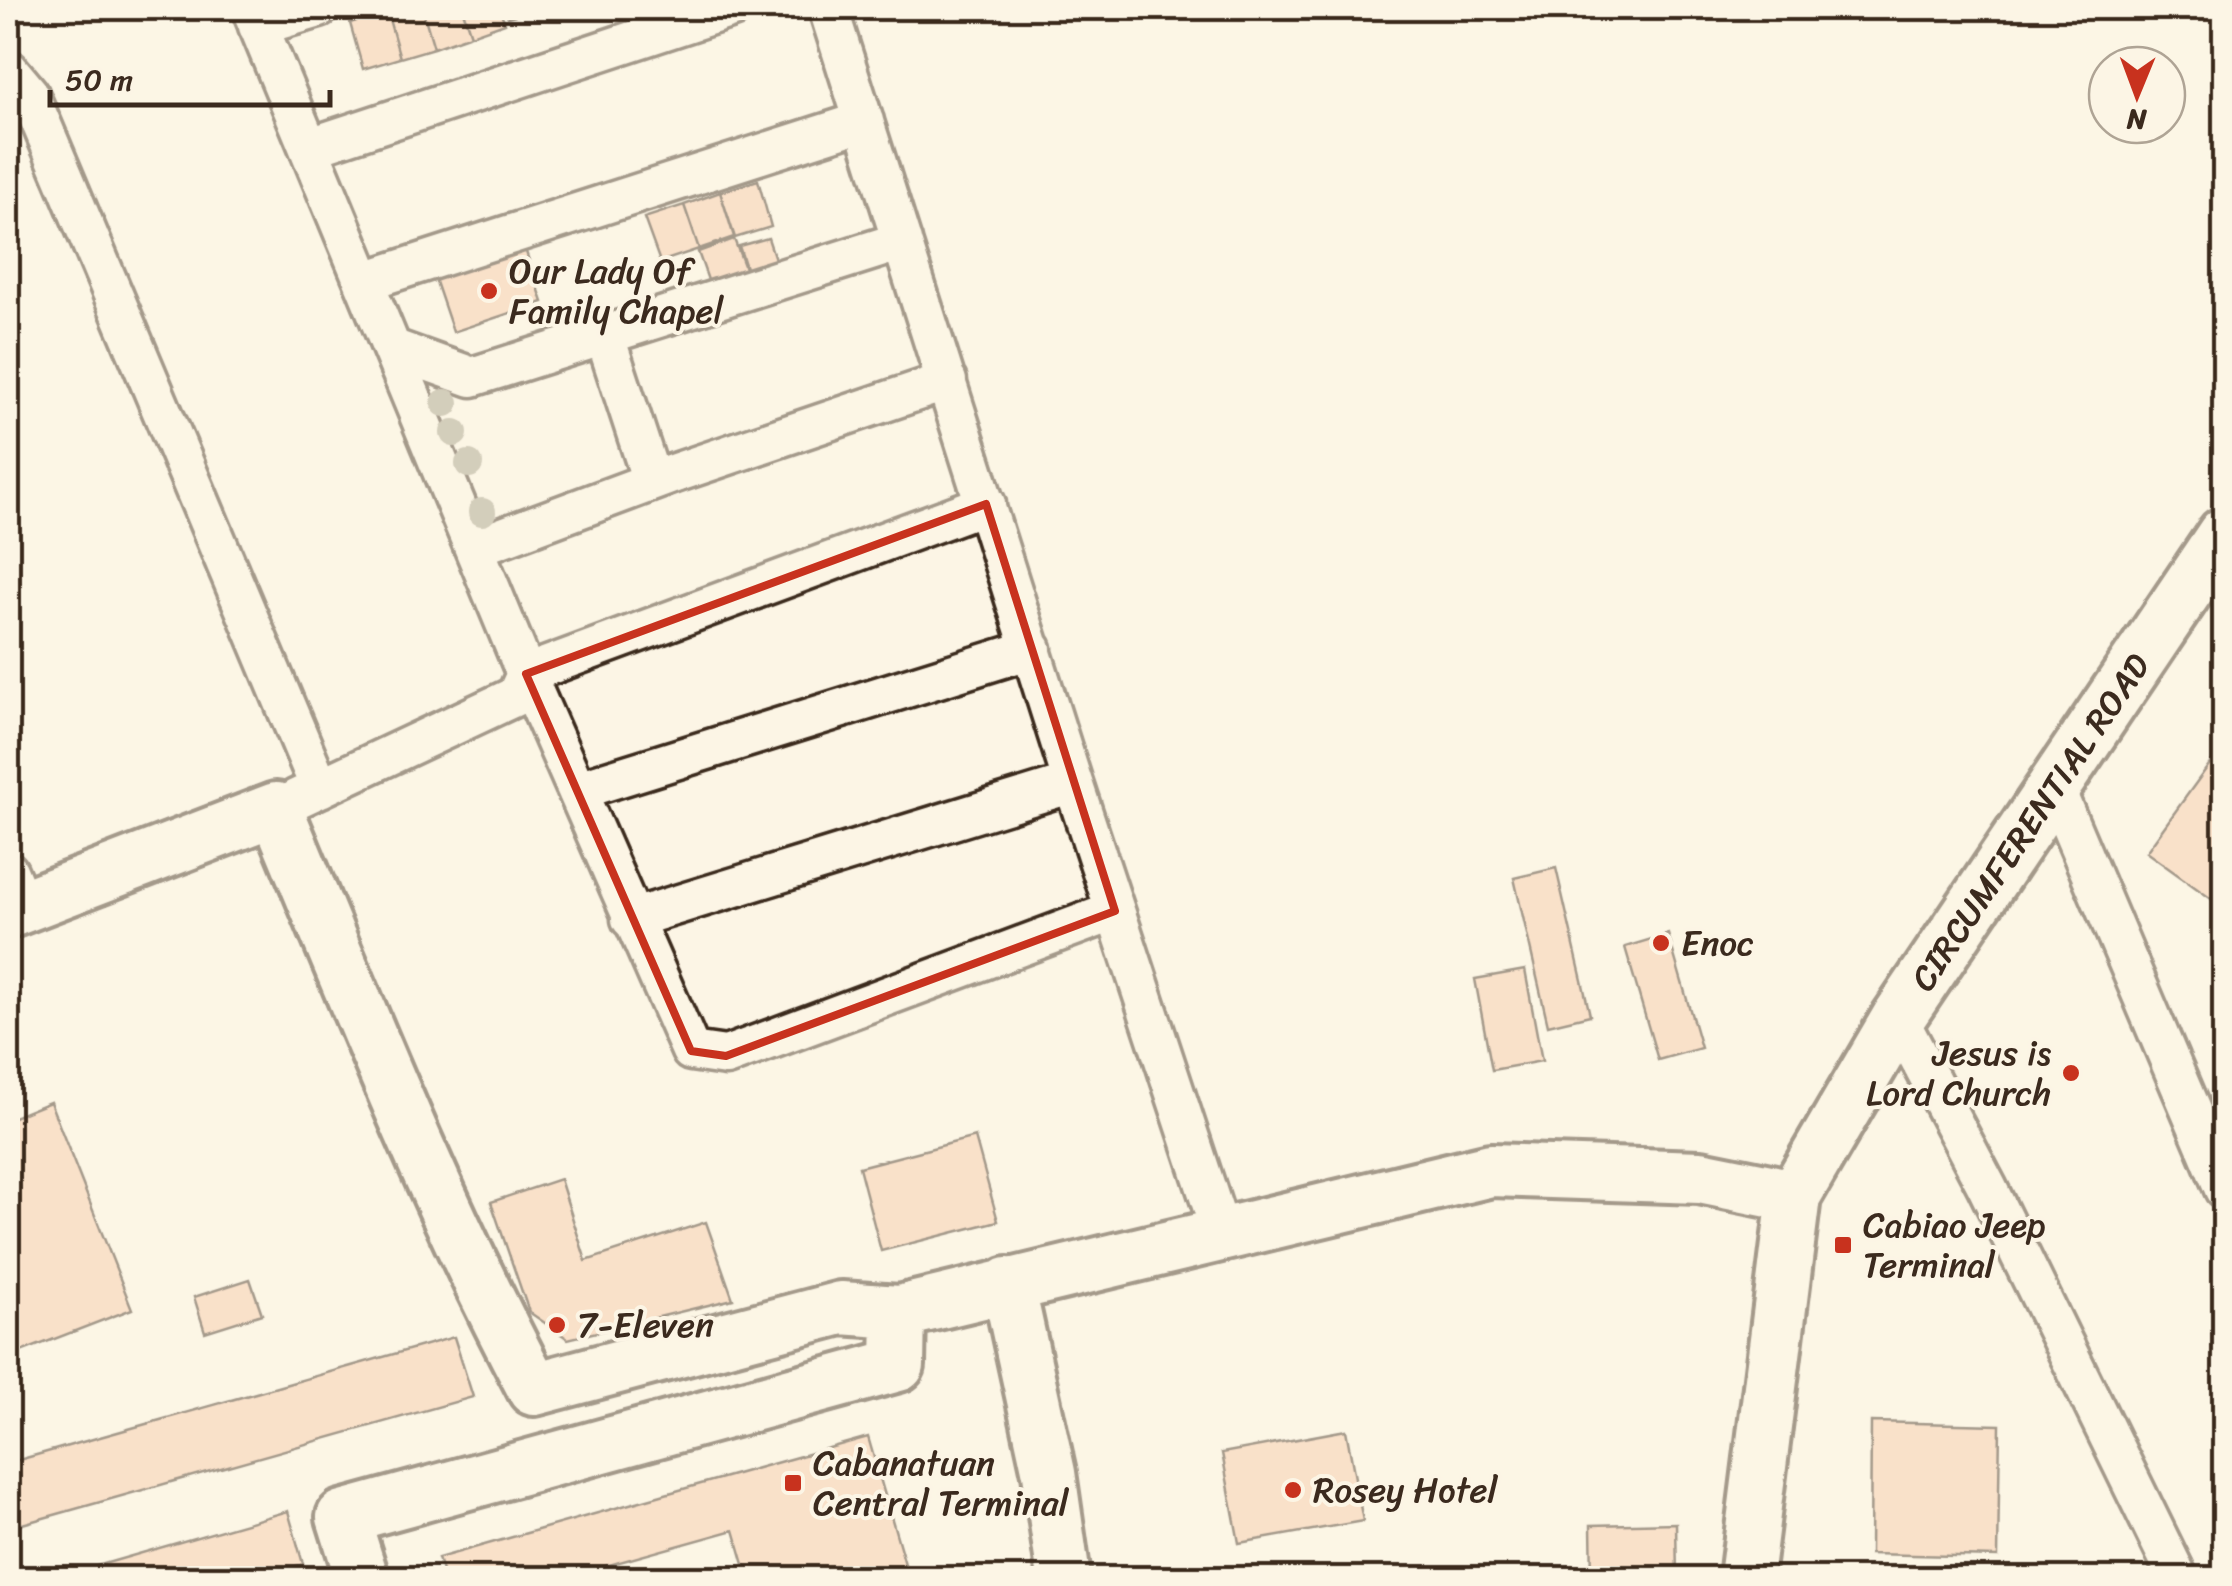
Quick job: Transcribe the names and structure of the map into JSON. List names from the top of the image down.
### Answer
{
  "streets": {
    "street": ["CIRCUMFERENTIAL ROAD"]
  },
  "places": {
    "other": [
      "Our Lady Of Family Chapel",
      "Enoc",
      "Jesus is Lord Church",
      "7-Eleven",
      "Rosey Hotel"
    ],
    "transit": ["Cabiao Jeep Terminal", "Cabanatuan Central Terminal"]
  },
  "scale_bar": "50 m",
  "north": "bottom"
}
